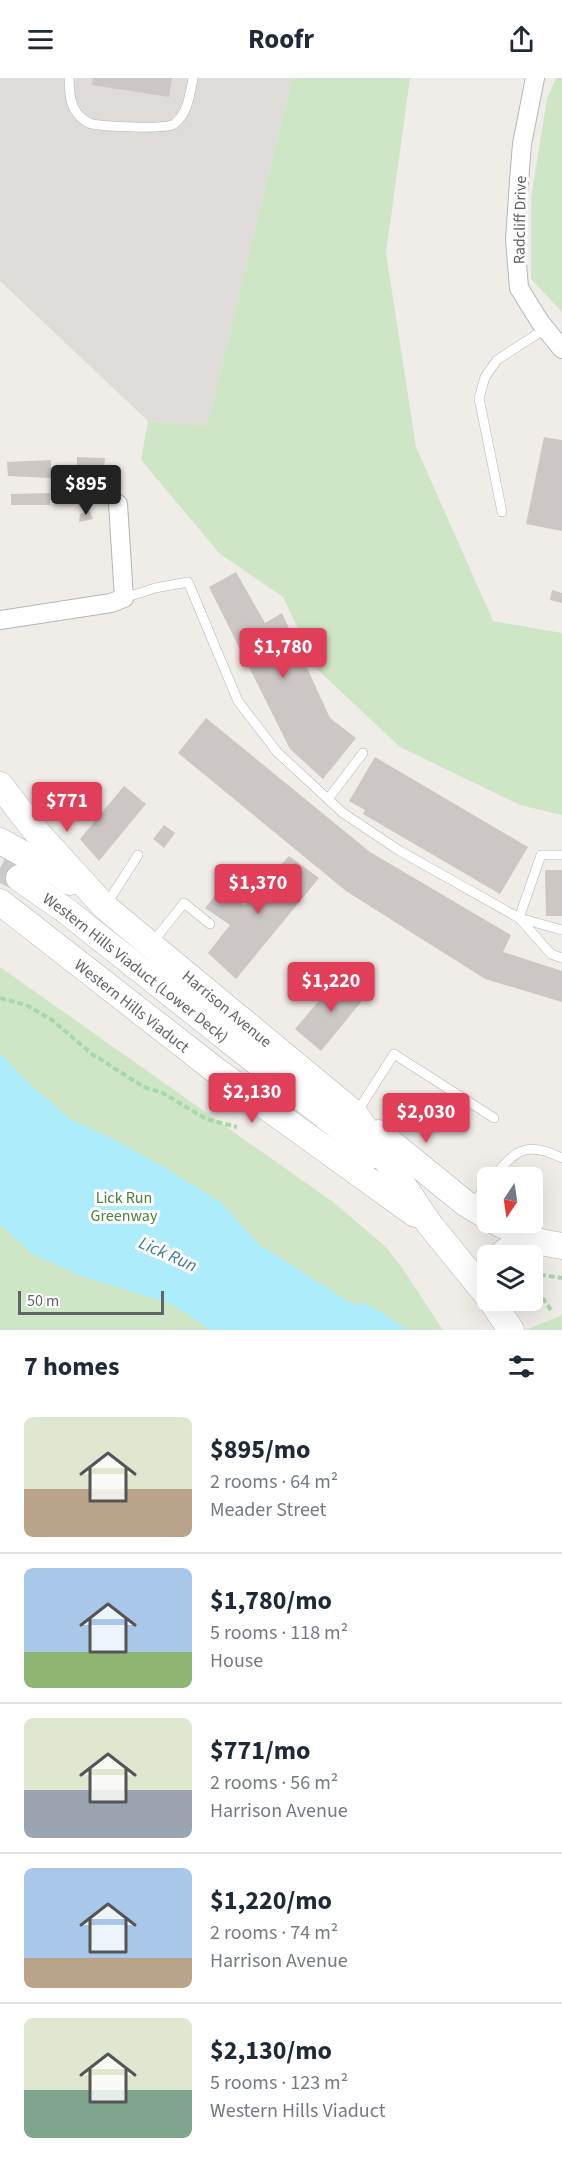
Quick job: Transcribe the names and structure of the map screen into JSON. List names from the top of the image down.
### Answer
{
  "streets": {
    "main road": ["Western Hills Viaduct (Lower Deck)", "Western Hills Viaduct", "Harrison Avenue"],
    "street": ["Radcliff Drive"]
  },
  "crossings": [
    ["Western Hills Viaduct (Lower Deck)", "Western Hills Viaduct"],
    ["Western Hills Viaduct (Lower Deck)", "Harrison Avenue"],
    ["Western Hills Viaduct", "Harrison Avenue"]
  ],
  "water": ["Lick Run"],
  "parks": ["Lick Run Greenway"],
  "scale_bar": "50 m",
  "north": "bottom",
  "page": {
    "header": "Roofr",
    "price": [
      "$895",
      "$1,780",
      "$771",
      "$1,370",
      "$1,220",
      "$2,130",
      "$2,030"
    ],
    "scale": "50 m",
    "heading": "7 homes",
    "list": [
      {
        "name": "$895/mo",
        "note": "2 rooms · 64 m² · Meader Street"
      },
      {
        "name": "$1,780/mo",
        "note": "5 rooms · 118 m² · House"
      },
      {
        "name": "$771/mo",
        "note": "2 rooms · 56 m² · Harrison Avenue"
      },
      {
        "name": "$1,220/mo",
        "note": "2 rooms · 74 m² · Harrison Avenue"
      },
      {
        "name": "$2,130/mo",
        "note": "5 rooms · 123 m² · Western Hills Viaduct"
      }
    ]
  }
}
